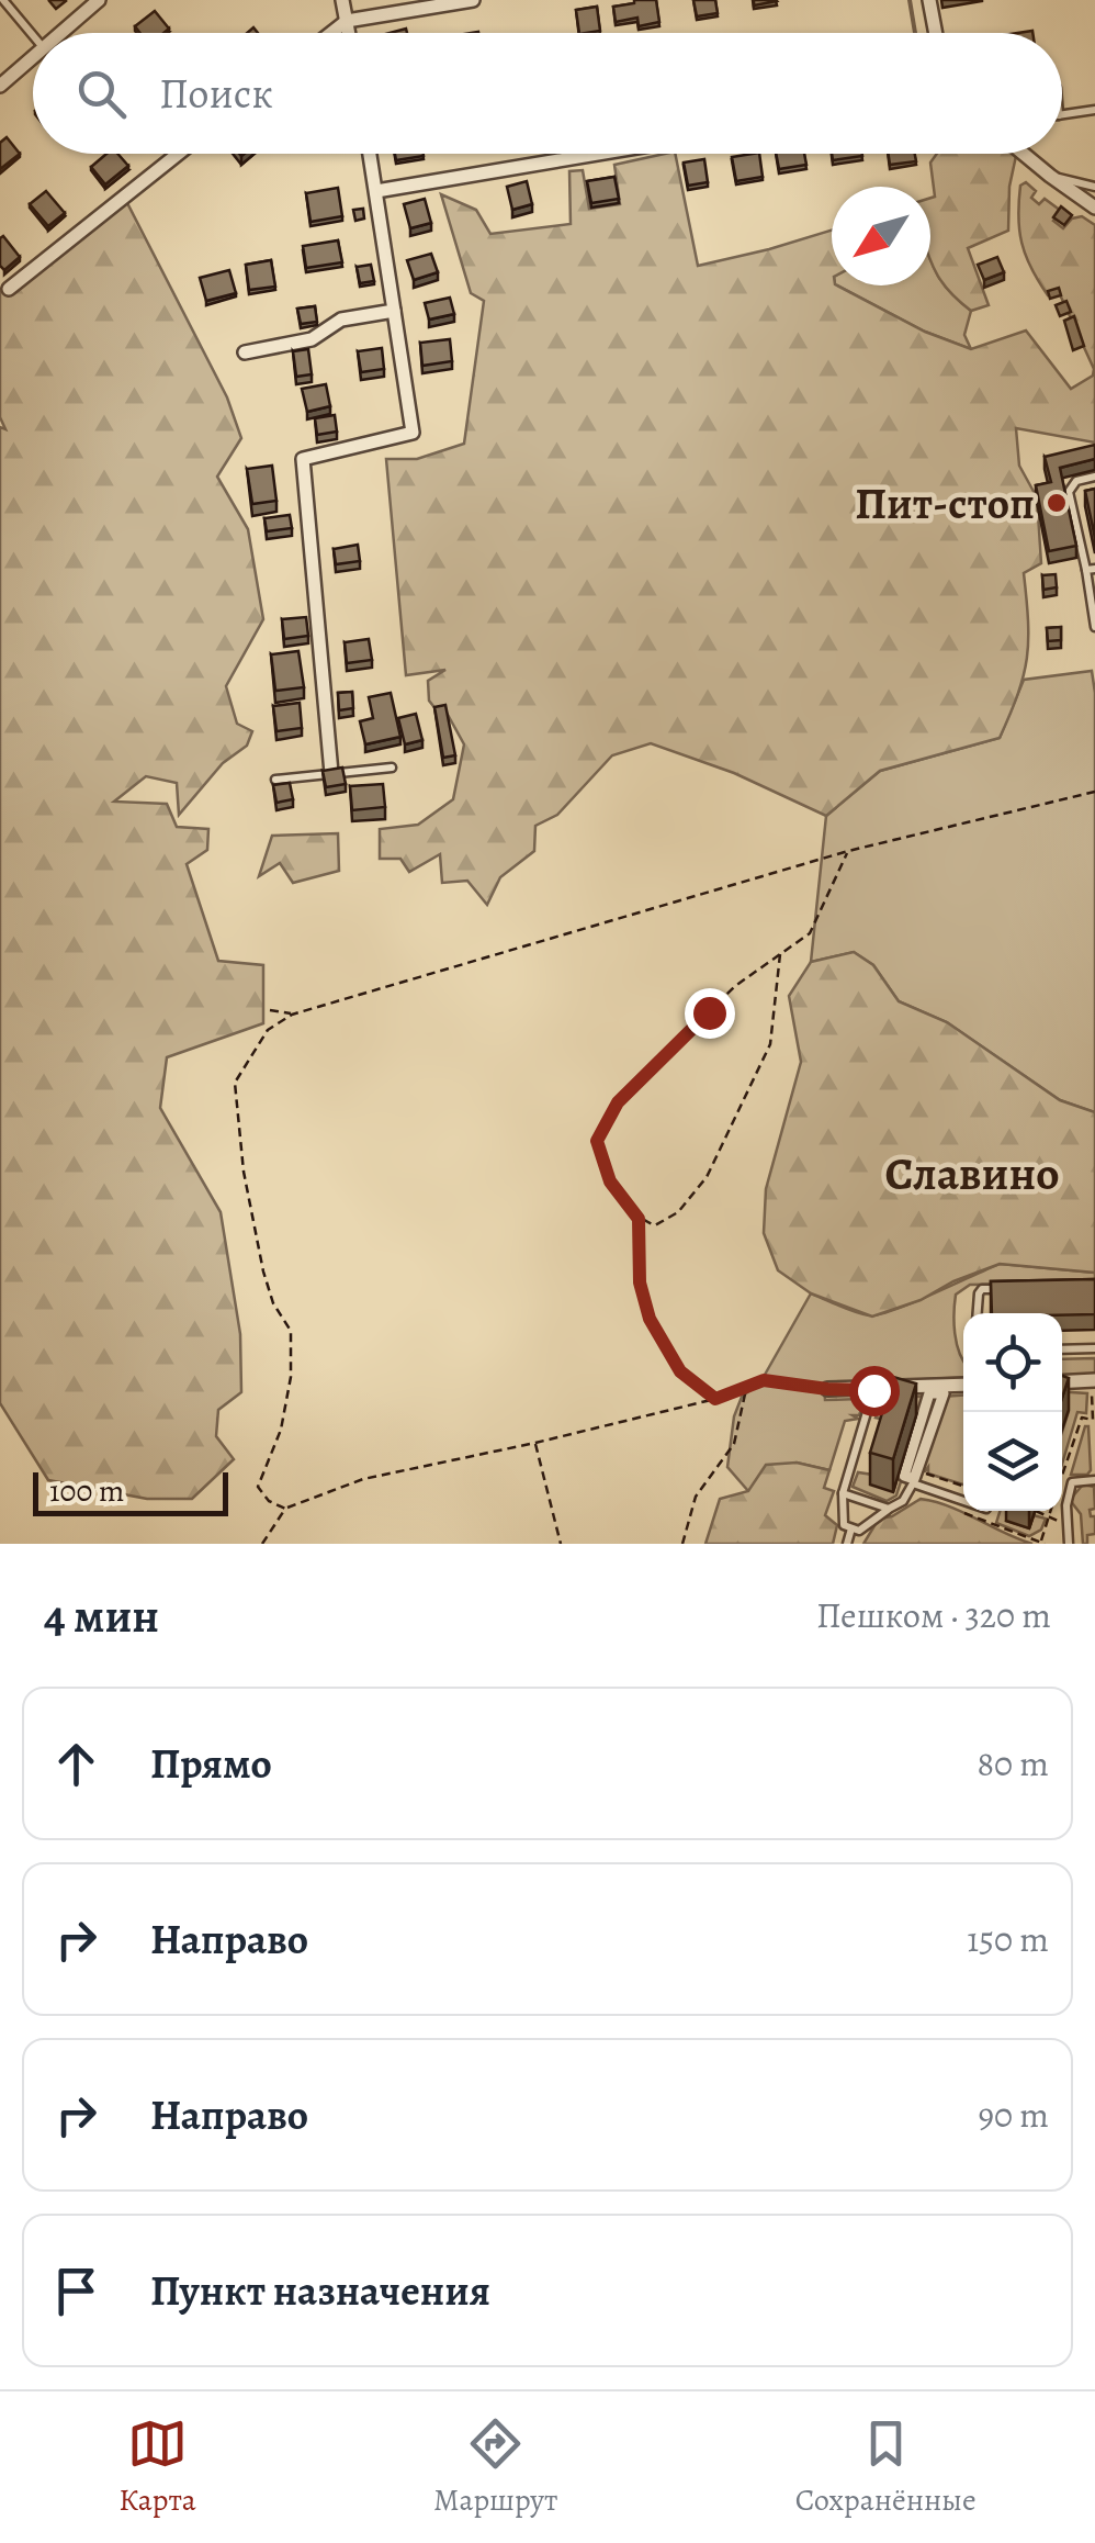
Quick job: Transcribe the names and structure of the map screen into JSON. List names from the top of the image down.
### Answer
{
  "districts": ["Славино"],
  "places": ["Пит-стоп"],
  "scale_bar": "100 m",
  "north": "bottom left",
  "page": {
    "search": "Поиск",
    "scale": "100 m",
    "heading": ["4 мин", "Пешком · 320 m"],
    "list": [
      ["Прямо", "80 m"],
      ["Направо", "150 m"],
      ["Направо", "90 m"],
      "Пункт назначения"
    ],
    "nav": ["Карта", "Маршрут", "Сохранённые"]
  }
}
